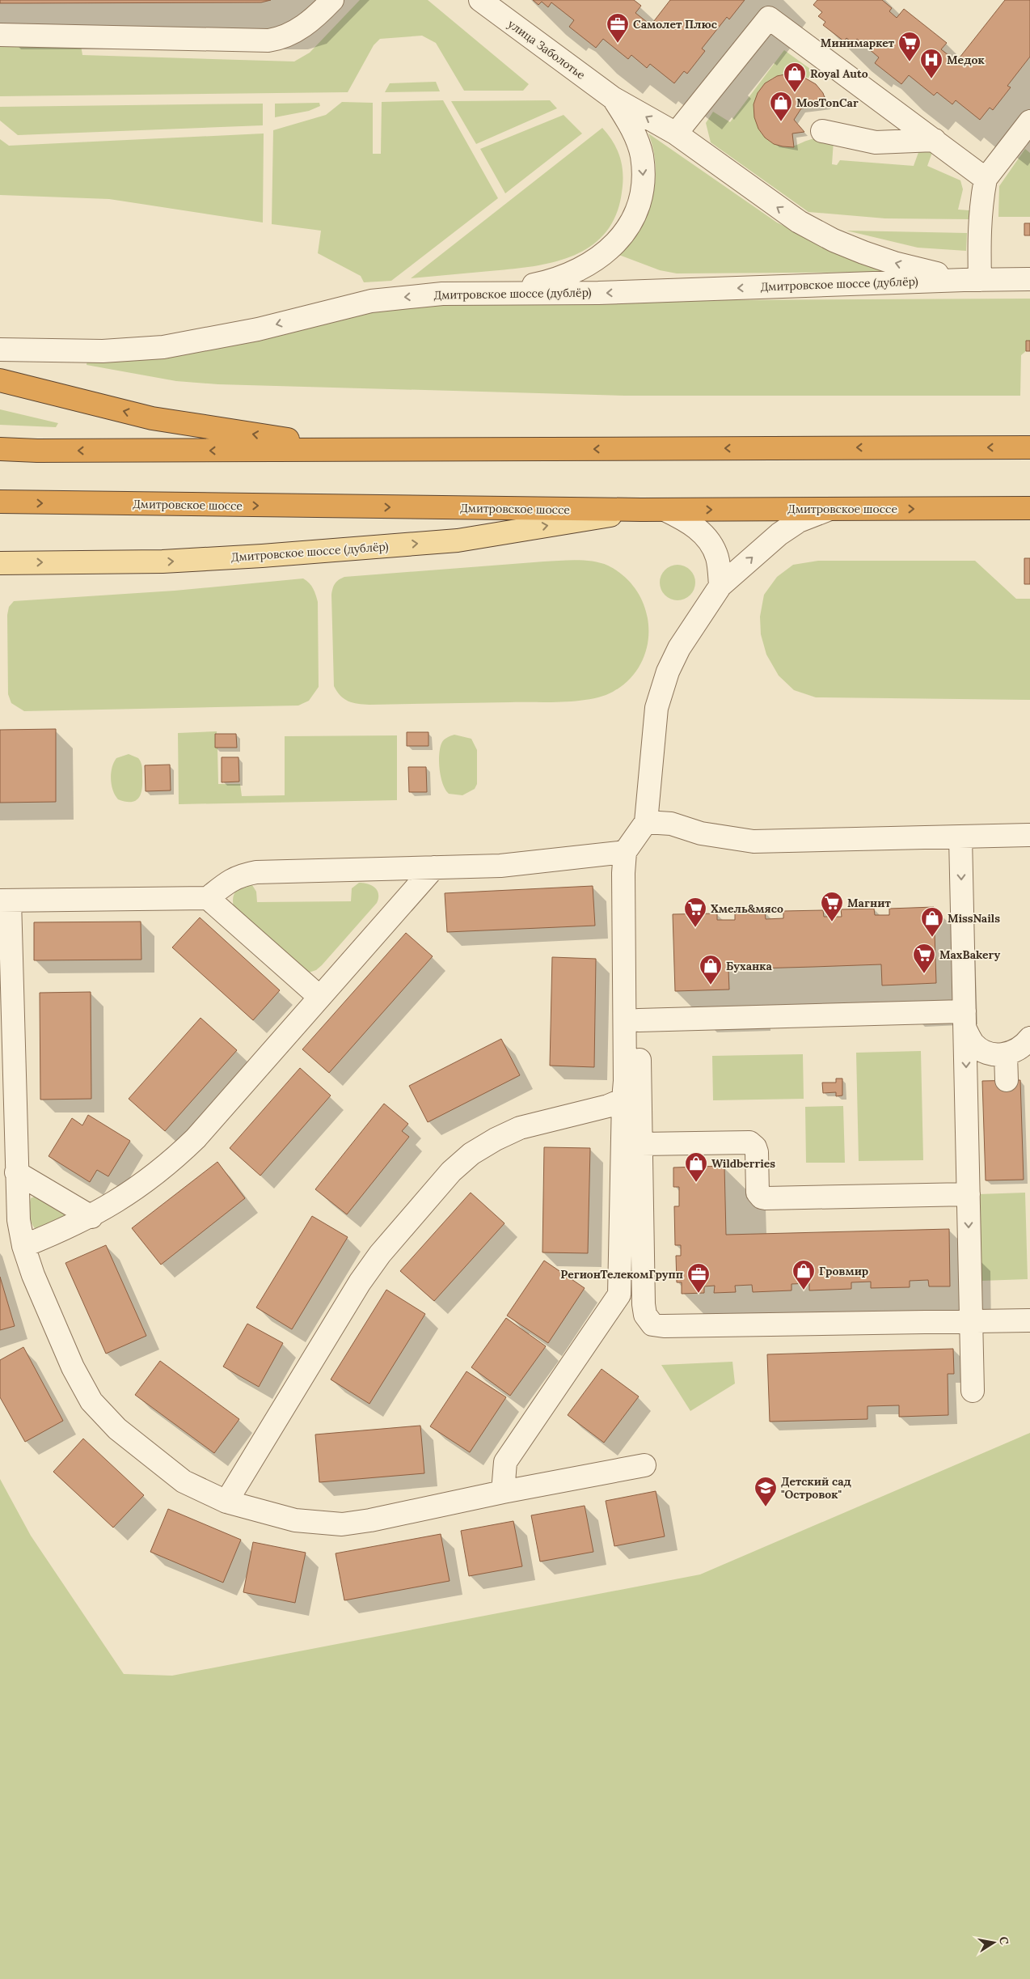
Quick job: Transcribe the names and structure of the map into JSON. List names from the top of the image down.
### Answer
{
  "streets": {
    "highway": ["Дмитровское шоссе"],
    "main road": ["Дмитровское шоссе (дублёр)"],
    "street": ["улица Заболотье"]
  },
  "crossings": [
    ["улица Заболотье", "Дмитровское шоссе (дублёр)"],
    ["Дмитровское шоссе (дублёр)", "Дмитровское шоссе"]
  ],
  "places": {
    "office": ["Самолет Плюс", "РегионТелекомГрупп"],
    "supermarket": [
      "Минимаркет",
      "Магнит",
      "Хмель&мясо",
      "MaxBakery"
    ],
    "hospital": ["Медок"],
    "shop": [
      "Royal Auto",
      "MosTonCar",
      "MissNails",
      "Буханка",
      "Wildberries",
      "Гровмир"
    ],
    "school or university": ["Детский сад \"Островок\""]
  },
  "north": "right"
}
